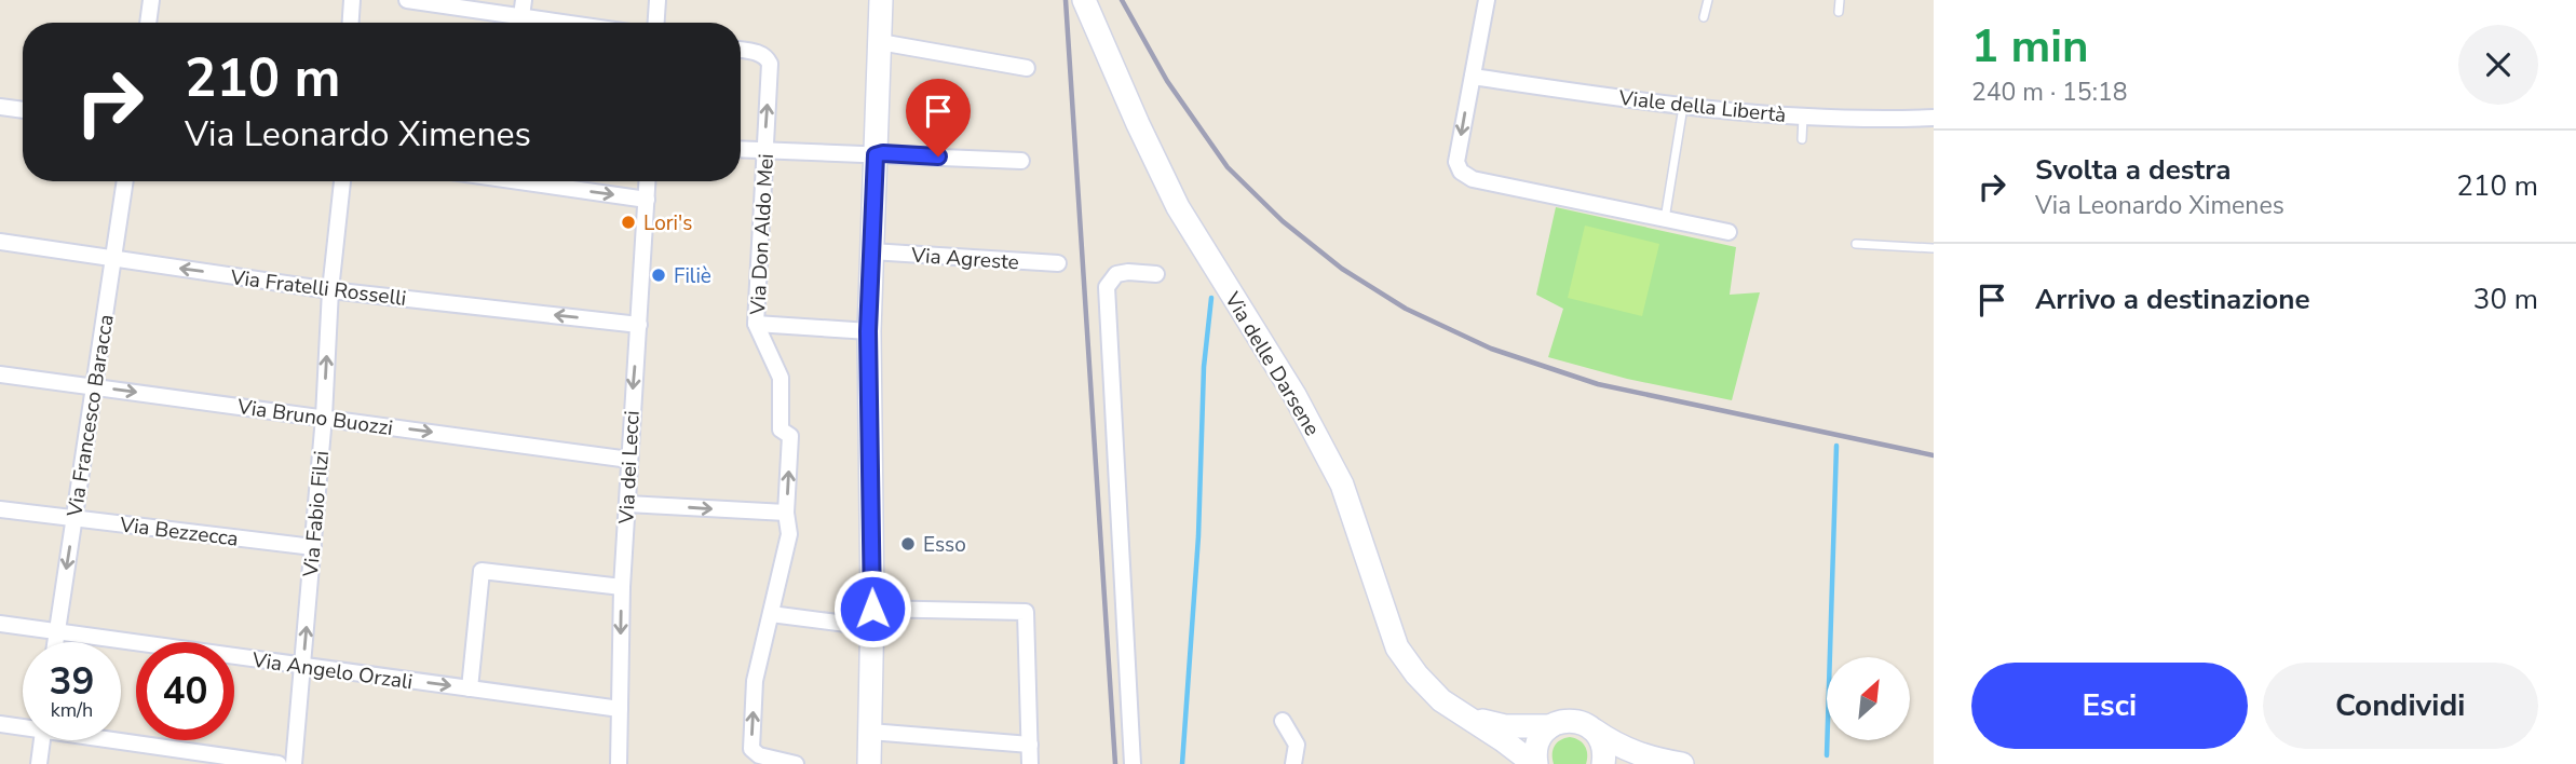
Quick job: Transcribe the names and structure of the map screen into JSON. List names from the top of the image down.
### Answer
{
  "streets": {
    "street": [
      "Viale della Libertà",
      "Via Don Aldo Mei",
      "Via Agreste",
      "Via Fratelli Rosselli",
      "Via delle Darsene",
      "Via Francesco Baracca",
      "Via Bruno Buozzi",
      "Via dei Lecci",
      "Via Fabio Filzi",
      "Via Bezzecca",
      "Via Angelo Orzali"
    ]
  },
  "crossings": [
    ["Via Fratelli Rosselli", "Via Francesco Baracca"],
    ["Via Fratelli Rosselli", "Via dei Lecci"],
    ["Via Fratelli Rosselli", "Via Fabio Filzi"],
    ["Via Francesco Baracca", "Via Bruno Buozzi"],
    ["Via Francesco Baracca", "Via Bezzecca"],
    ["Via Francesco Baracca", "Via Angelo Orzali"],
    ["Via Bruno Buozzi", "Via dei Lecci"],
    ["Via Bruno Buozzi", "Via Fabio Filzi"],
    ["Via dei Lecci", "Via Angelo Orzali"],
    ["Via Fabio Filzi", "Via Bezzecca"],
    ["Via Fabio Filzi", "Via Angelo Orzali"]
  ],
  "one_way": [
    "Via Fratelli Rosselli",
    "Via Bruno Buozzi",
    "Via dei Lecci",
    "Via Fabio Filzi"
  ],
  "places": ["Lori's", "Filiè", "Esso"],
  "north": "top right",
  "page": {
    "heading": ["1 min", "240 m · 15:18"],
    "turn": ["210 m", "Via Leonardo Ximenes"],
    "list": [
      {
        "name": "Svolta a destra",
        "note": "Via Leonardo Ximenes",
        "value": "210 m"
      },
      {
        "name": "Arrivo a destinazione",
        "value": "30 m"
      }
    ],
    "speed": "39 km/h",
    "limit": "40",
    "buttons": ["Esci", "Condividi"]
  }
}
